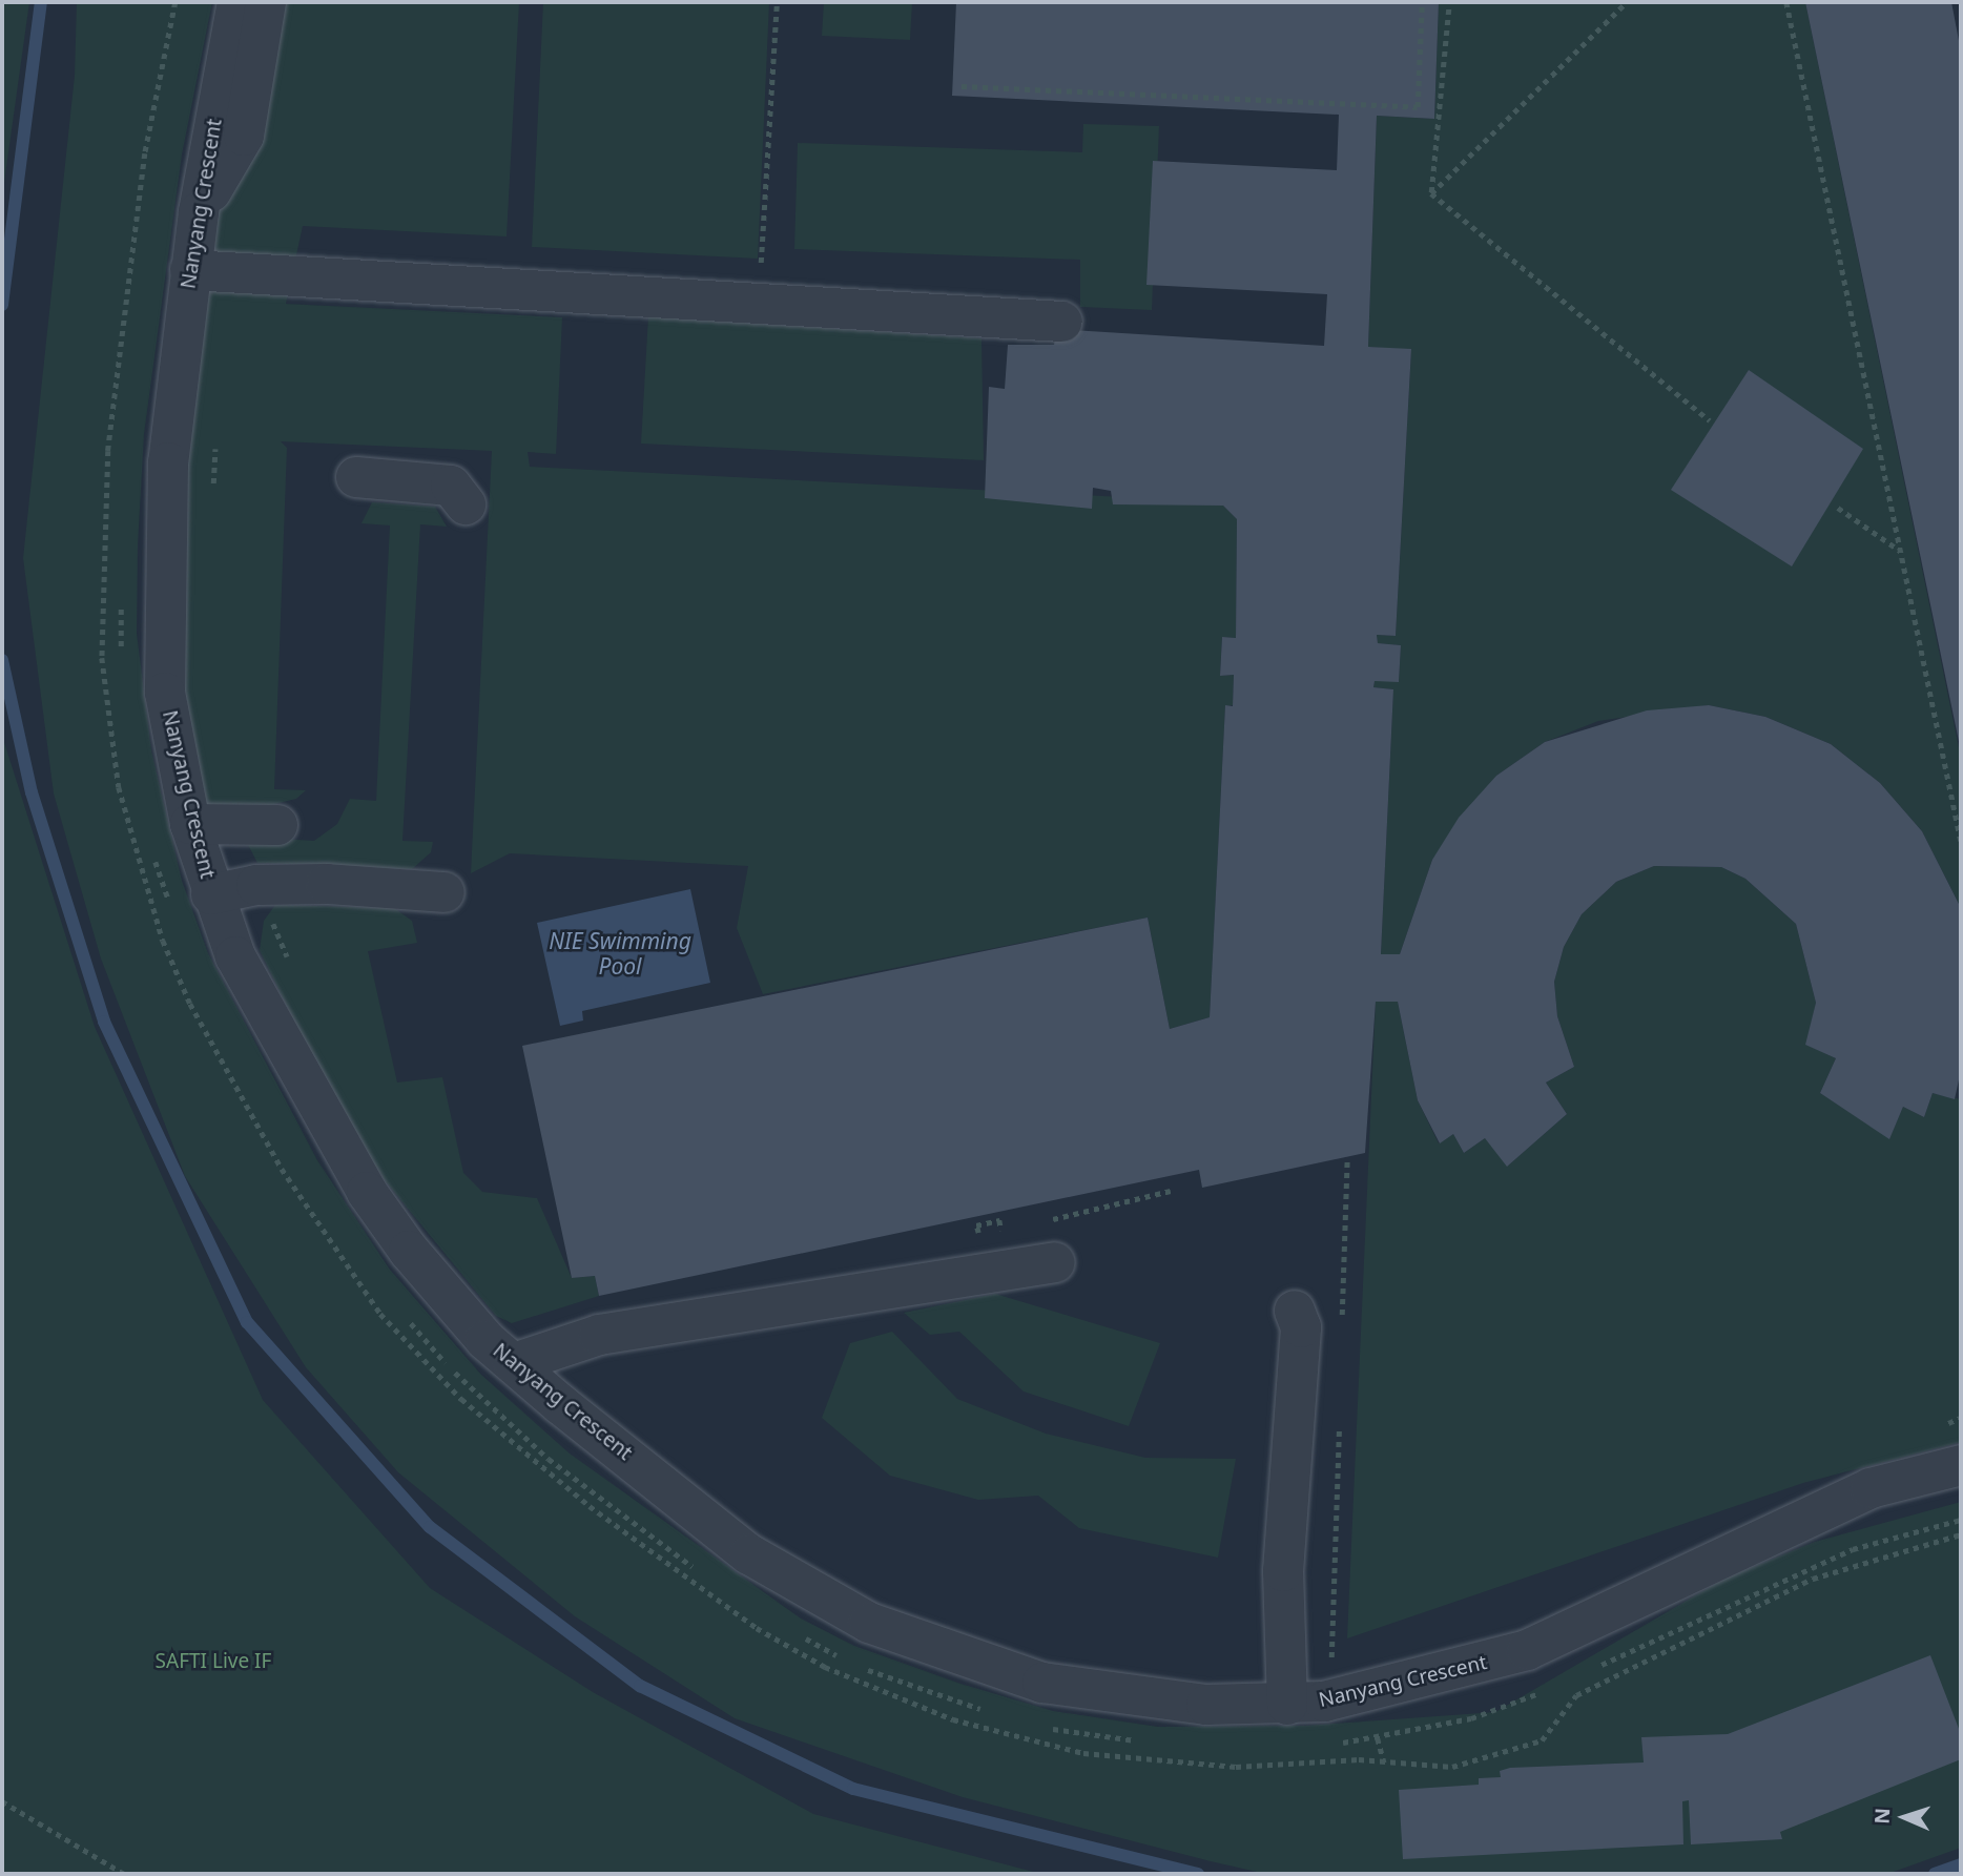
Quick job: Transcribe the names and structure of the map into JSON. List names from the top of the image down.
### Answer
{
  "streets": {
    "street": ["Nanyang Crescent"]
  },
  "water": ["NIE Swimming Pool"],
  "parks": ["SAFTI Live IF"],
  "north": "left"
}
